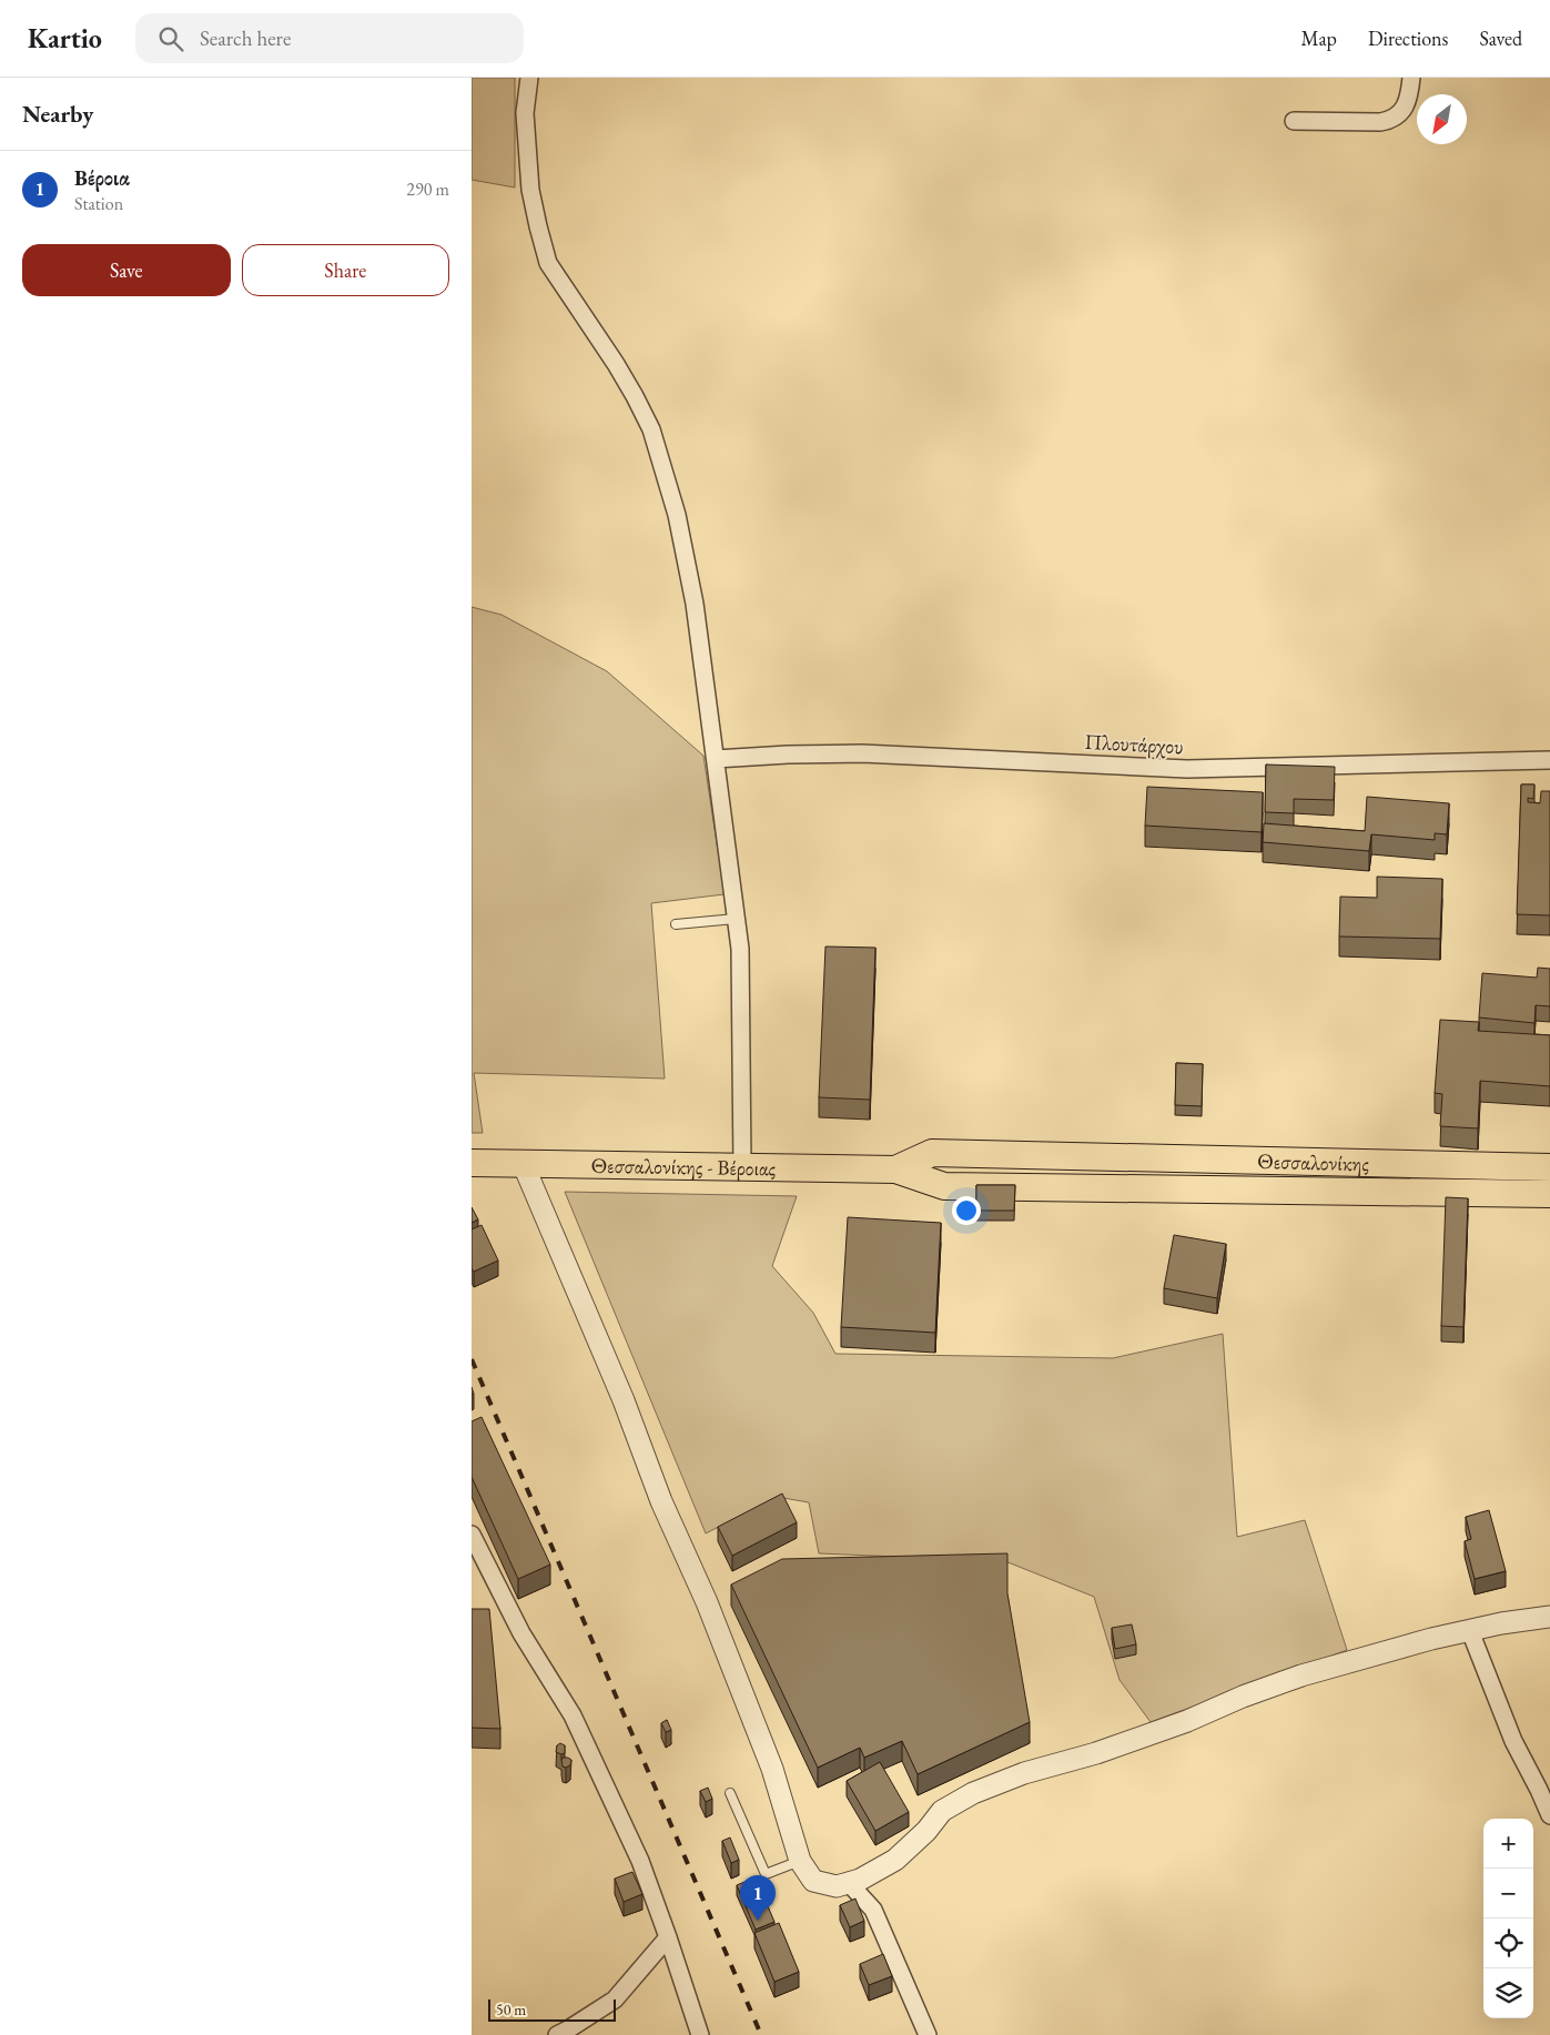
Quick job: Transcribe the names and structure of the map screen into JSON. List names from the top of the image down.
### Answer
{
  "streets": {
    "main road": ["Θεσσαλονίκης", "Θεσσαλονίκης - Βέροιας"],
    "street": ["Πλουτάρχου"]
  },
  "crossings": [
    ["Θεσσαλονίκης", "Θεσσαλονίκης - Βέροιας"]
  ],
  "scale_bar": "50 m",
  "north": "bottom left",
  "page": {
    "header": "Kartio",
    "search": "Search here",
    "nav": ["Map", "Directions", "Saved"],
    "heading": "Nearby",
    "list": [
      {
        "mark": "1",
        "name": "Βέροια",
        "note": "Station",
        "value": "290 m"
      }
    ],
    "buttons": ["Save", "Share"],
    "map_buttons": ["+", "−"],
    "pins": "1",
    "scale": "50 m"
  }
}
